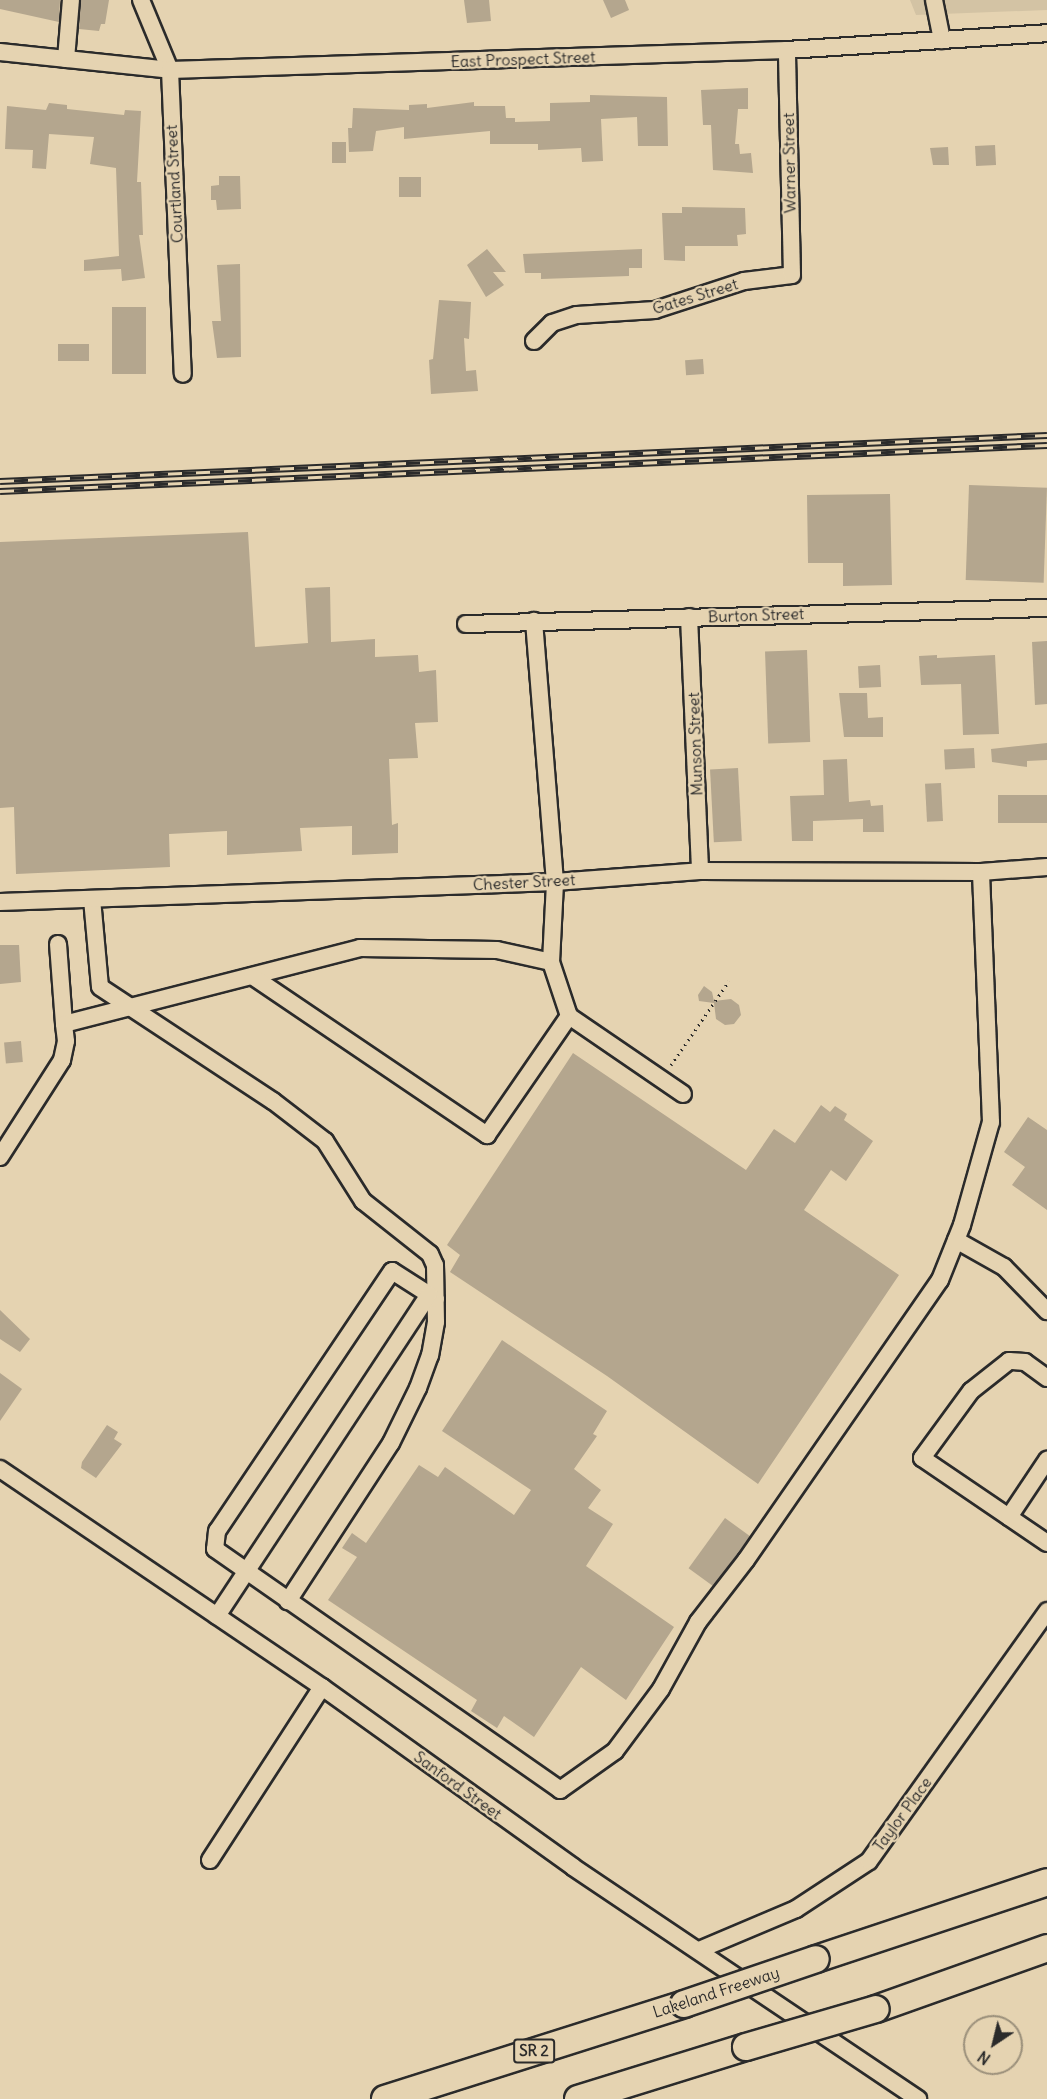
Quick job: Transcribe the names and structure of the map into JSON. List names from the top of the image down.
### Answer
{
  "streets": {
    "highway": ["Lakeland Freeway", "SR 2"],
    "street": [
      "East Prospect Street",
      "Warner Street",
      "Courtland Street",
      "Gates Street",
      "Burton Street",
      "Munson Street",
      "Chester Street",
      "Sanford Street",
      "Taylor Place"
    ]
  },
  "crossings": [
    ["East Prospect Street", "Warner Street"],
    ["East Prospect Street", "Courtland Street"],
    ["Warner Street", "Gates Street"],
    ["Burton Street", "Munson Street"],
    ["Munson Street", "Chester Street"],
    ["Sanford Street", "Taylor Place"]
  ],
  "north": "bottom left"
}
